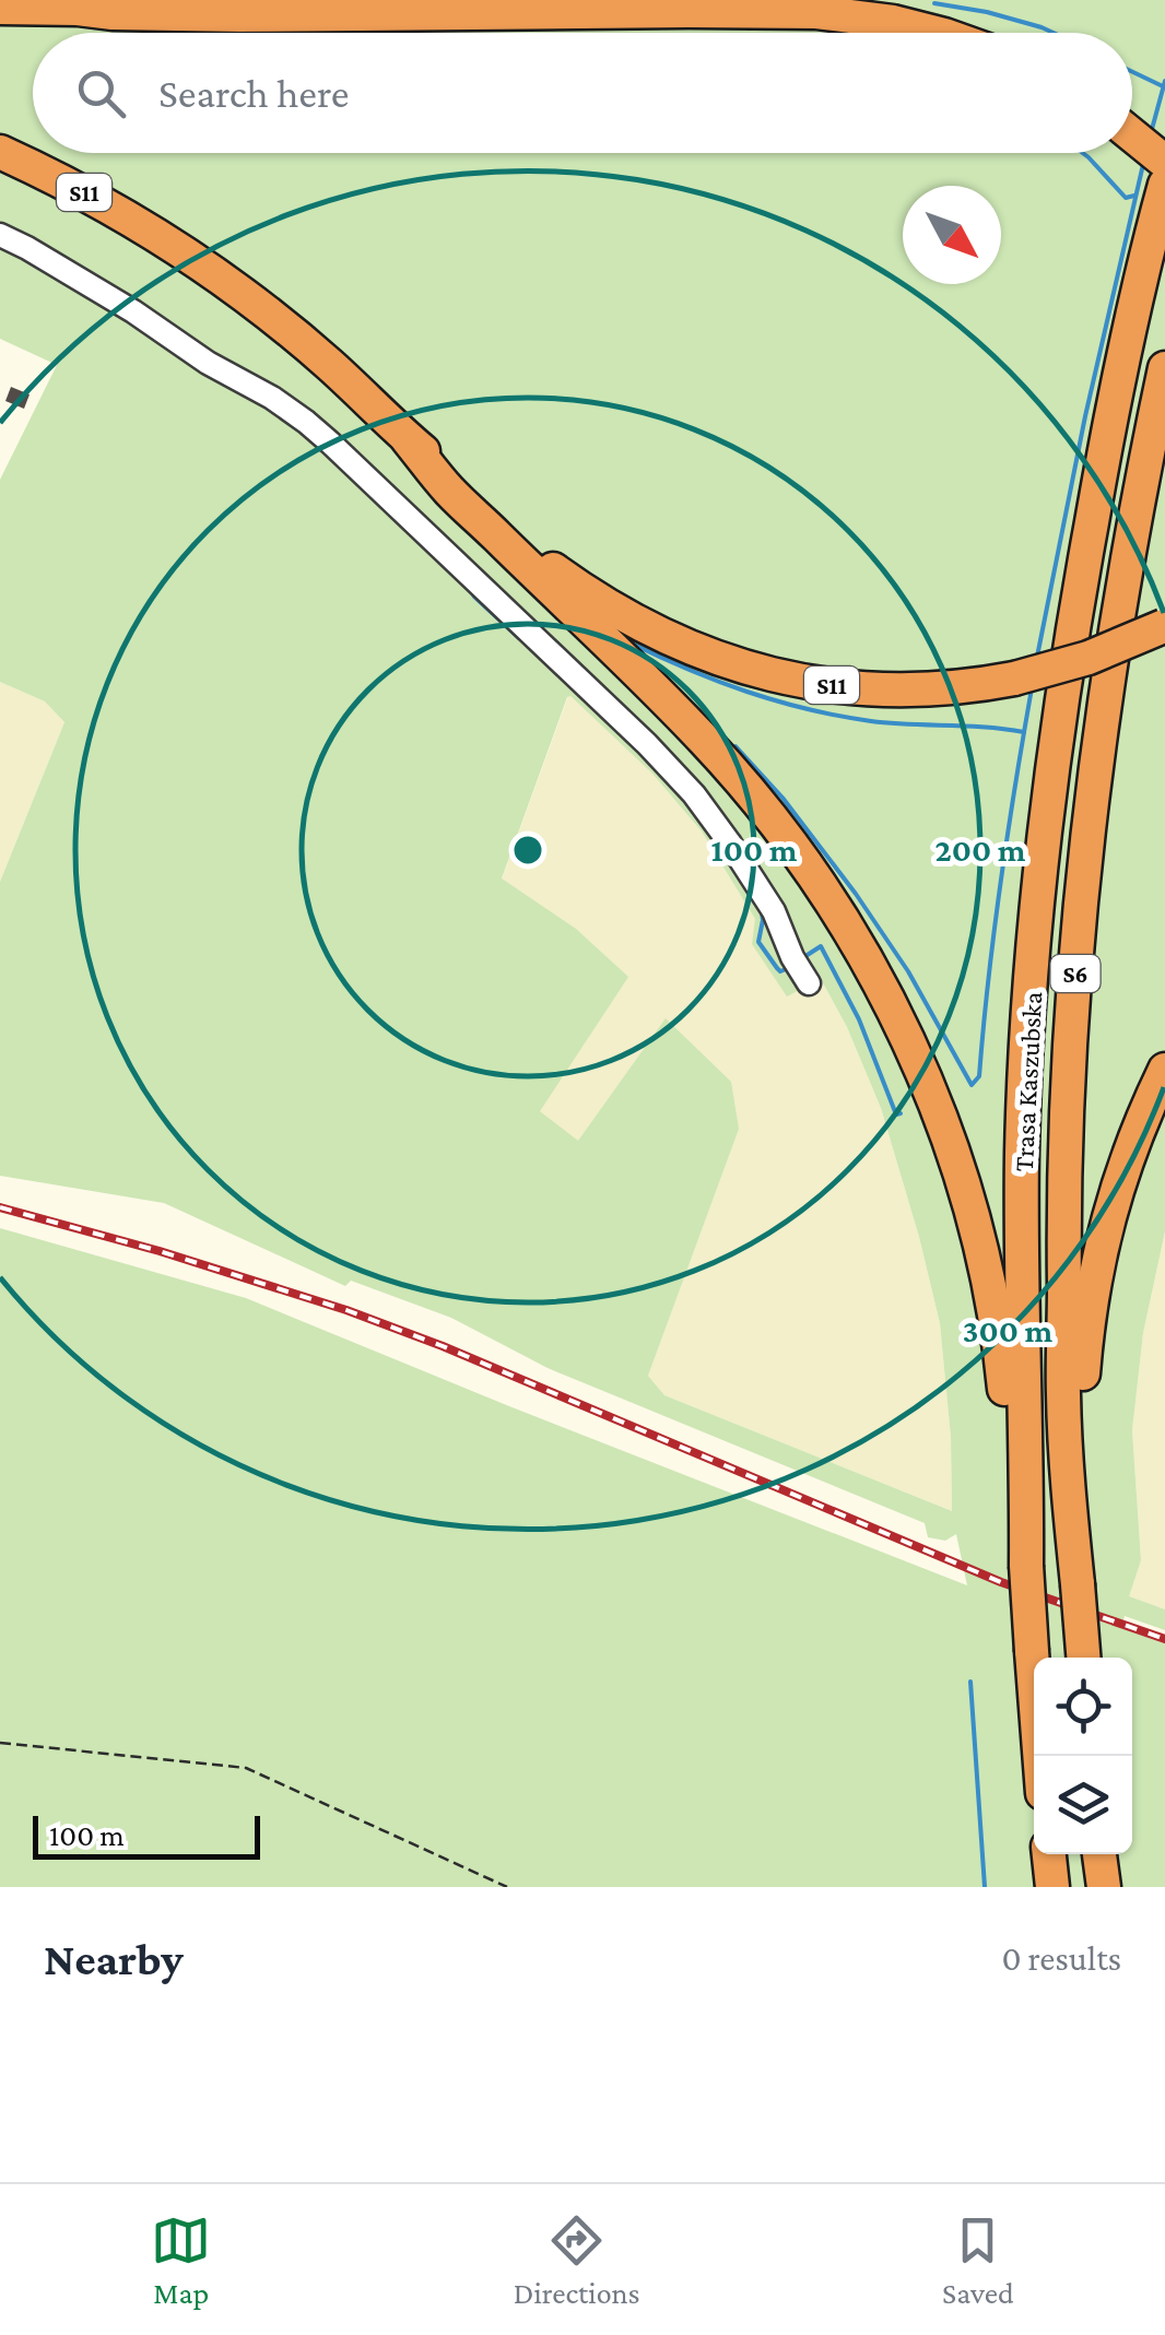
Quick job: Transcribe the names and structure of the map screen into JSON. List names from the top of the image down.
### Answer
{
  "streets": {
    "highway": ["S11", "S6", "Trasa Kaszubska"]
  },
  "scale_bar": "100 m",
  "north": "bottom right",
  "page": {
    "search": "Search here",
    "scale": "100 m",
    "heading": ["Nearby", "0 results"],
    "nav": ["Map", "Directions", "Saved"]
  },
  "rings": ["100 m", "200 m", "300 m"]
}
